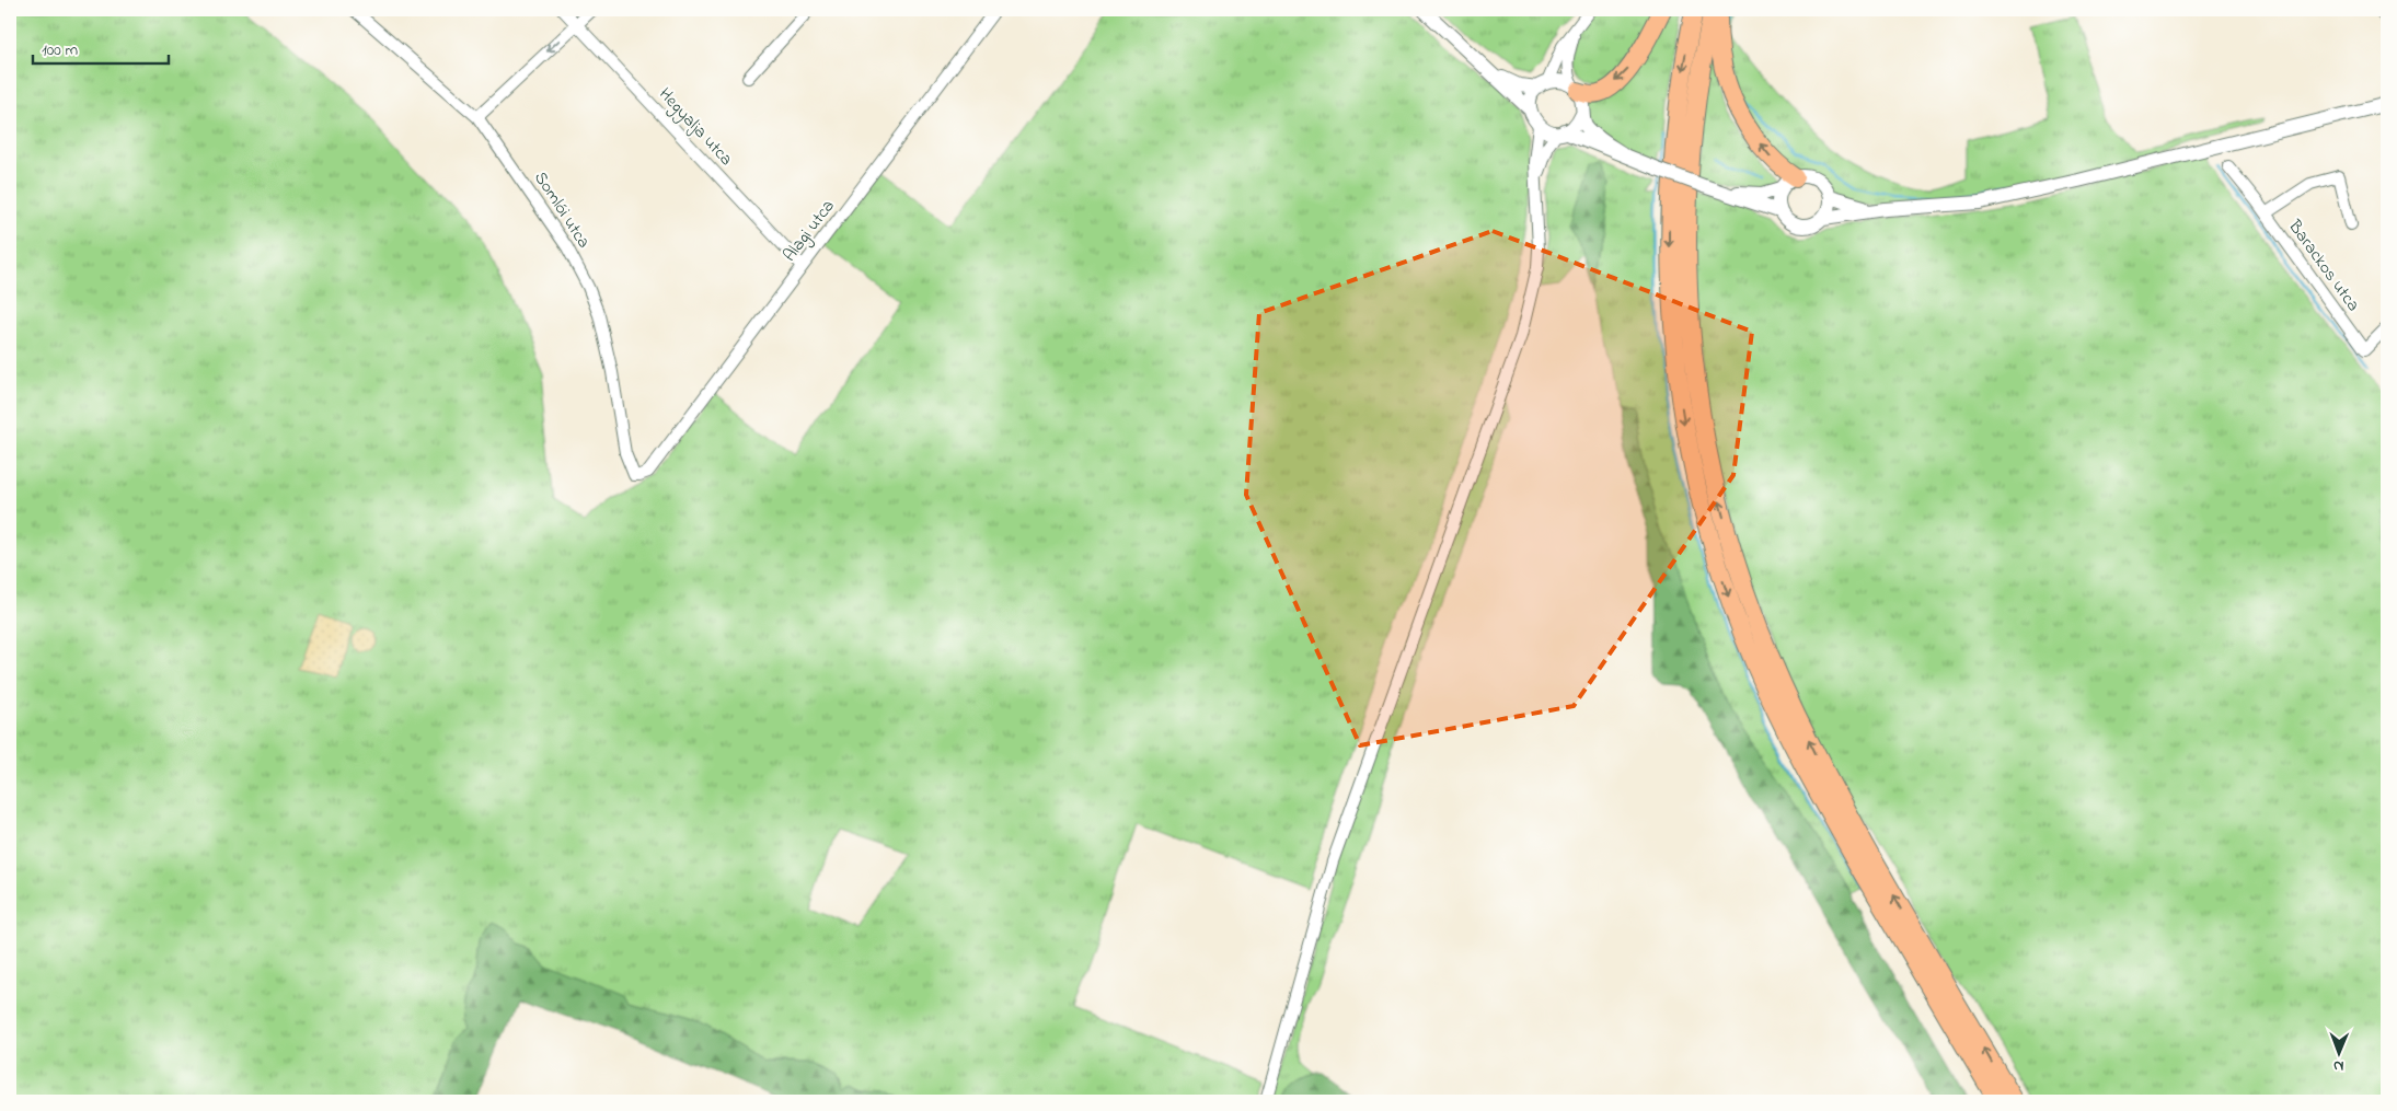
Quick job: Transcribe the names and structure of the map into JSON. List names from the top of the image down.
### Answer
{
  "streets": {
    "street": [
      "Hegyalja utca",
      "Somlói utca",
      "Alagi utca",
      "Barackos utca"
    ]
  },
  "crossings": [
    ["Hegyalja utca", "Alagi utca"],
    ["Somlói utca", "Alagi utca"]
  ],
  "scale_bar": "100 m",
  "north": "bottom"
}
